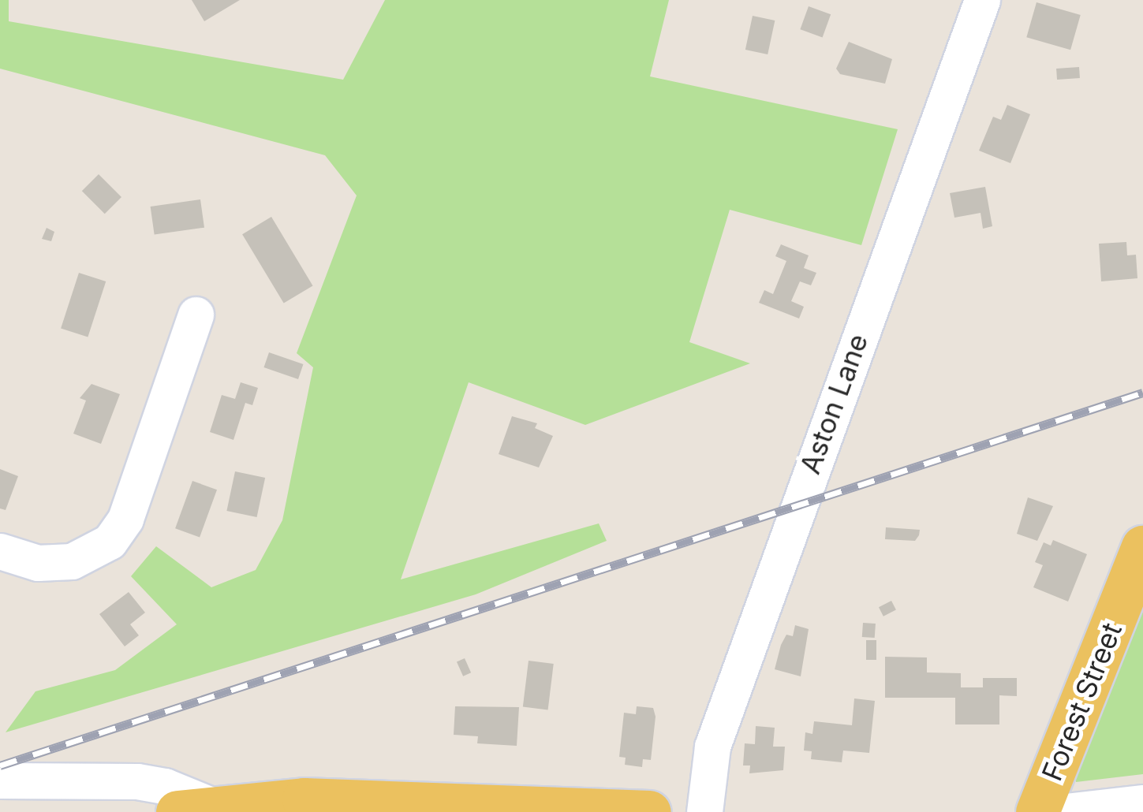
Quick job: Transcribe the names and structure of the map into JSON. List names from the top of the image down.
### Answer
{
  "streets": {
    "main road": ["Forest Street"],
    "street": ["Aston Lane"]
  }
}
